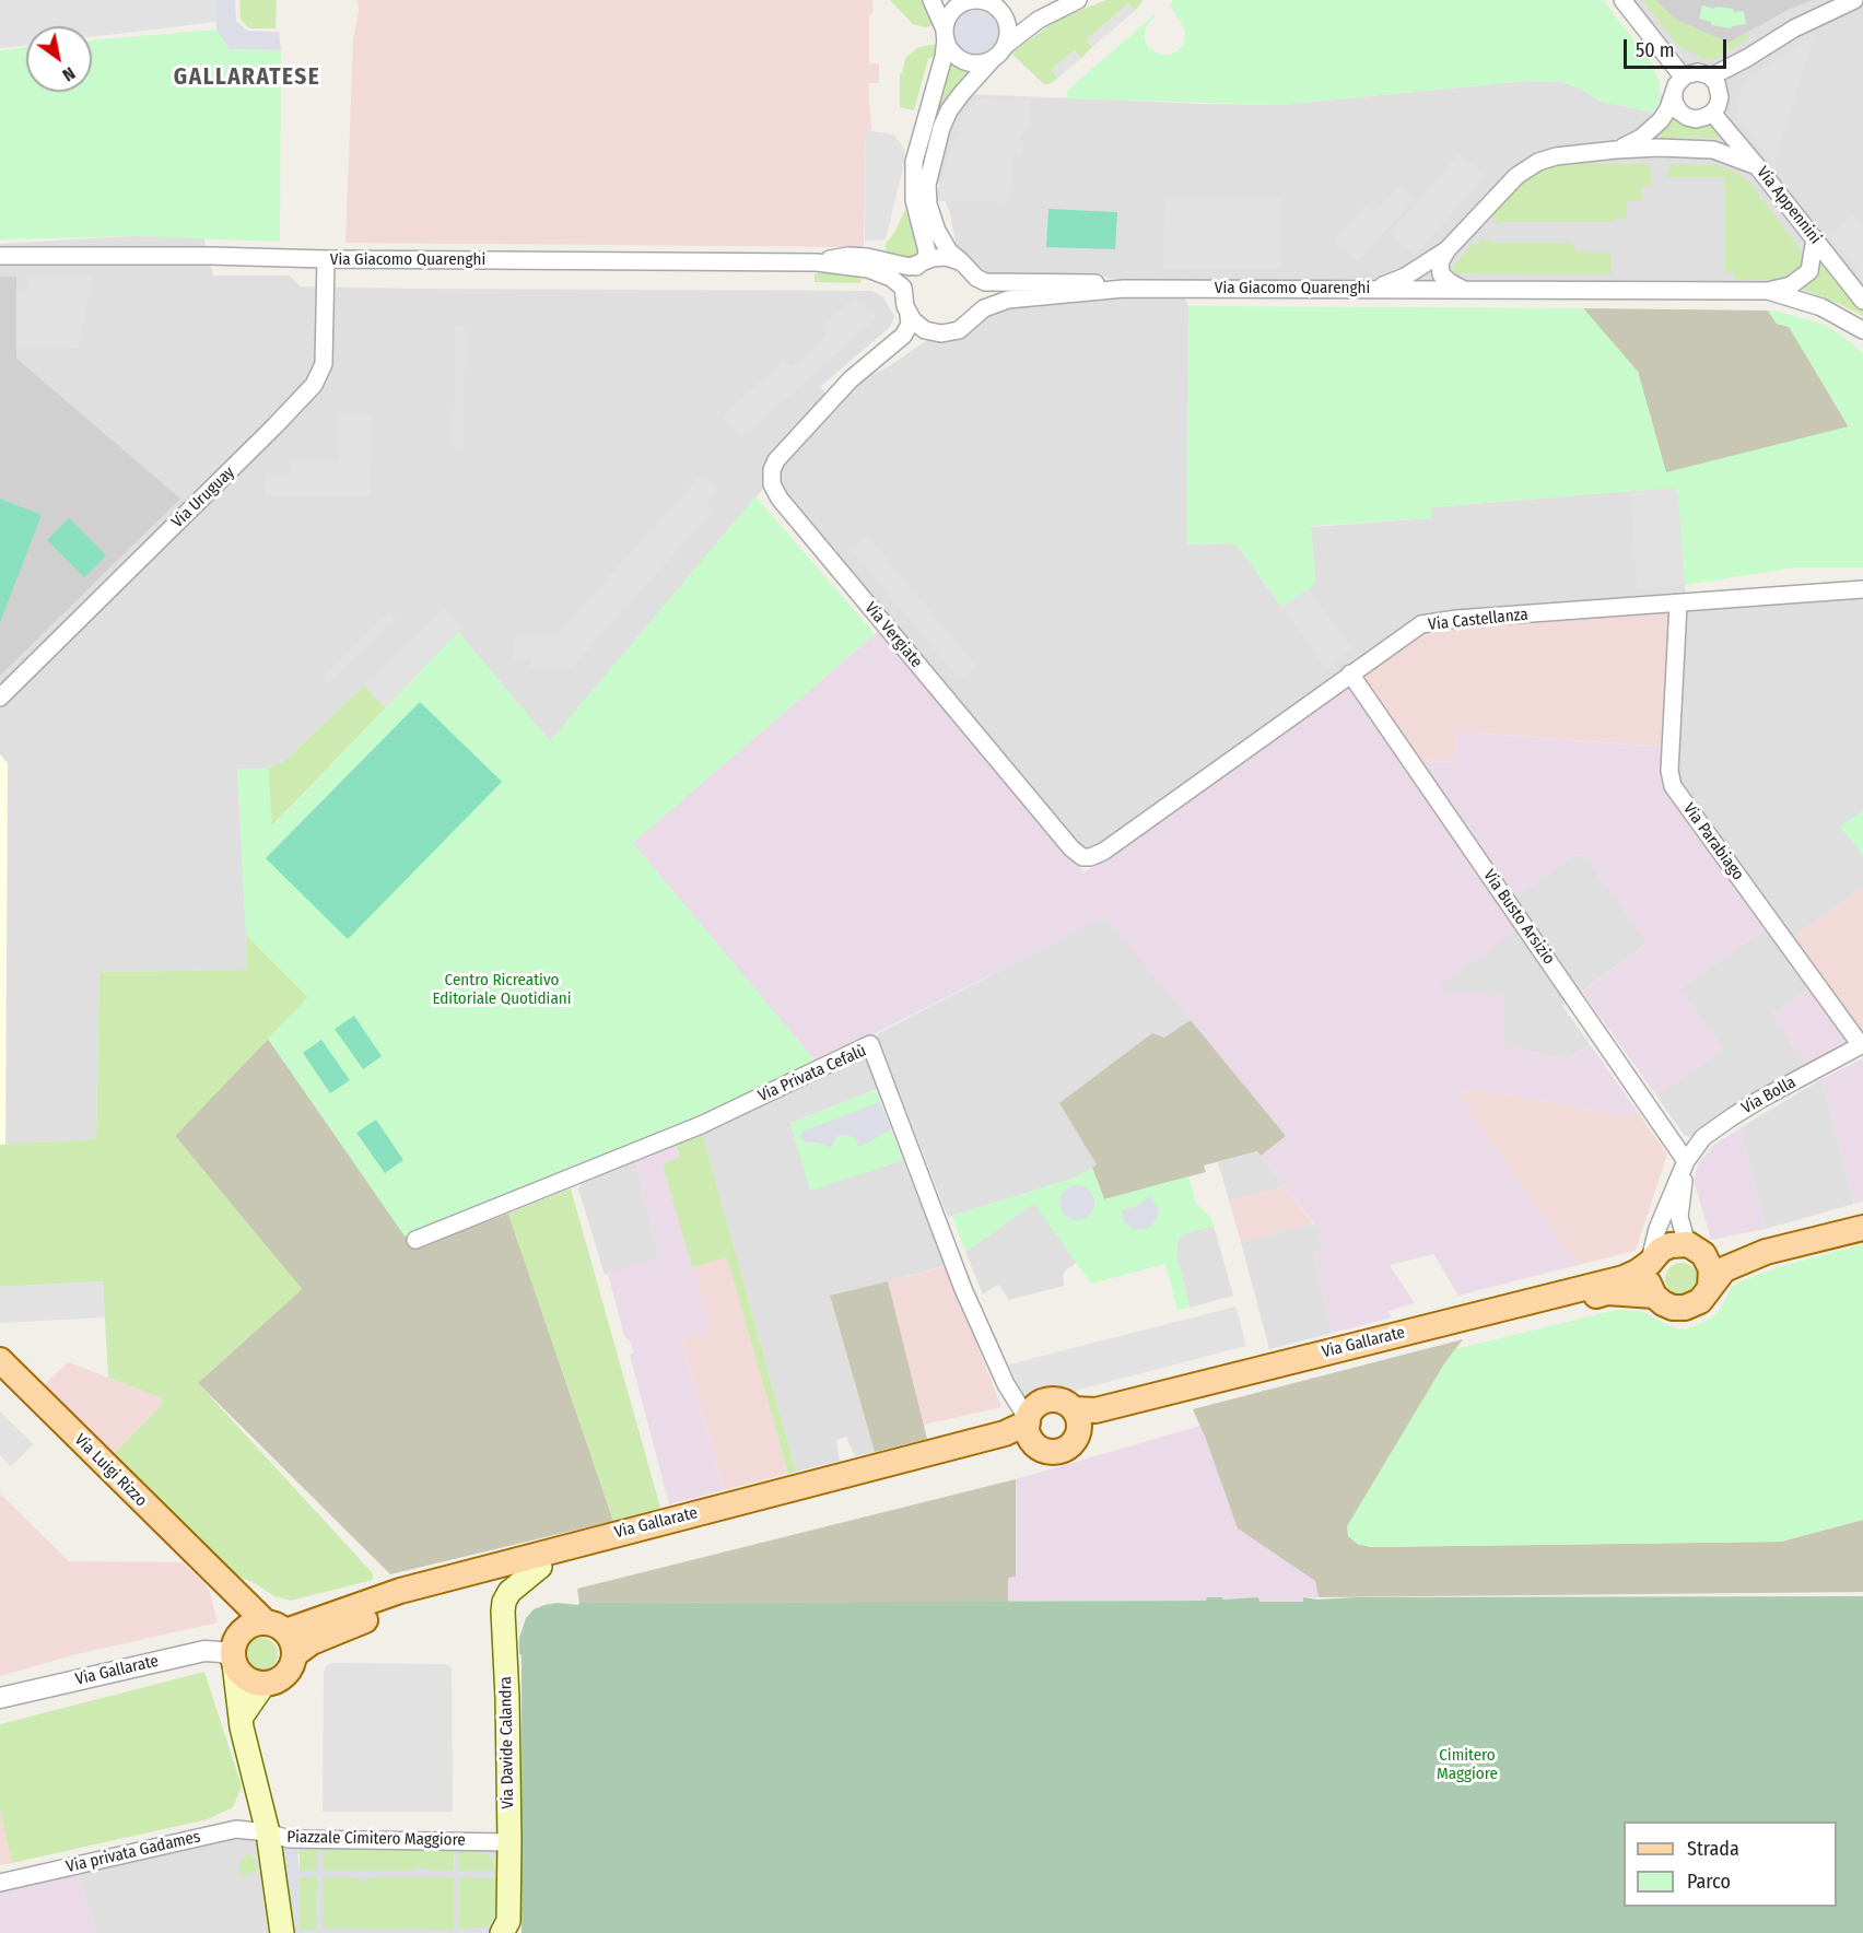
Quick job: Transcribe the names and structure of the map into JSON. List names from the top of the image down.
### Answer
{
  "streets": {
    "main road": [
      "Via Gallarate",
      "Via Luigi Rizzo",
      "Via Davide Calandra",
      "Piazzale Cimitero Maggiore"
    ],
    "street": [
      "Via Appennini",
      "Via Giacomo Quarenghi",
      "Via Uruguay",
      "Via Castellanza",
      "Via Vergiate",
      "Via Parabiago",
      "Via Busto Arsizio",
      "Via Privata Cefalù",
      "Via Bolla",
      "Via privata Gadames"
    ]
  },
  "crossings": [
    ["Via Appennini", "Via Giacomo Quarenghi"],
    ["Via Giacomo Quarenghi", "Via Uruguay"],
    ["Via Giacomo Quarenghi", "Via Vergiate"],
    ["Via Castellanza", "Via Vergiate"],
    ["Via Castellanza", "Via Parabiago"],
    ["Via Castellanza", "Via Busto Arsizio"],
    ["Via Parabiago", "Via Bolla"],
    ["Via Busto Arsizio", "Via Bolla"],
    ["Via Privata Cefalù", "Via Gallarate"],
    ["Via Bolla", "Via Gallarate"],
    ["Via Gallarate", "Via Luigi Rizzo"],
    ["Via Gallarate", "Via Davide Calandra"],
    ["Via Davide Calandra", "Piazzale Cimitero Maggiore"],
    ["Piazzale Cimitero Maggiore", "Via privata Gadames"]
  ],
  "districts": ["GALLARATESE"],
  "parks": ["Centro Ricreativo Editoriale Quotidiani", "Cimitero Maggiore"],
  "legend": ["Strada", "Parco"],
  "scale_bar": "50 m",
  "north": "bottom right"
}
